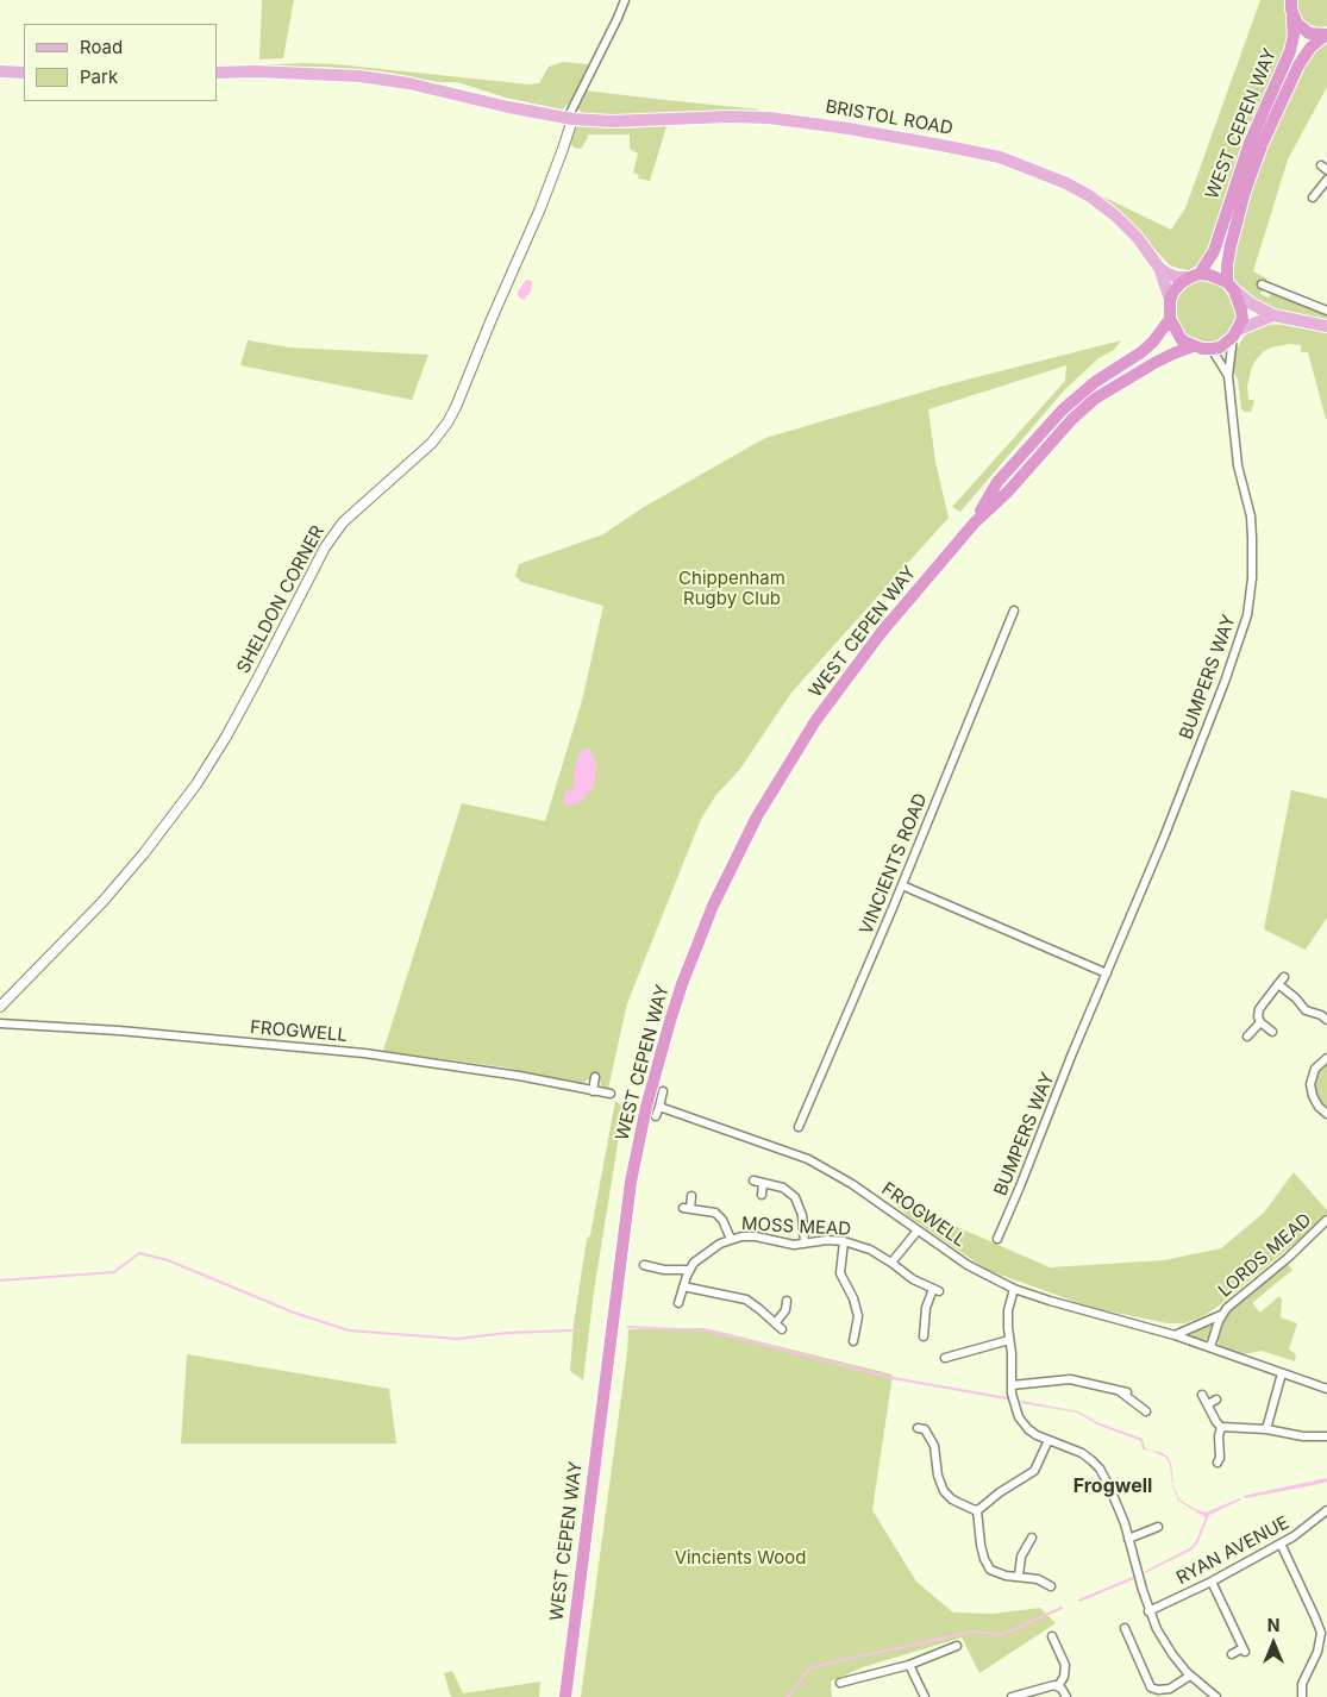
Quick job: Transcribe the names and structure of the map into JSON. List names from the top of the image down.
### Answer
{
  "streets": {
    "highway": ["WEST CEPEN WAY"],
    "main road": ["BRISTOL ROAD"],
    "street": [
      "SHELDON CORNER",
      "BUMPERS WAY",
      "VINCIENTS ROAD",
      "FROGWELL",
      "MOSS MEAD",
      "LORDS MEAD",
      "RYAN AVENUE"
    ]
  },
  "crossings": [
    ["BRISTOL ROAD", "WEST CEPEN WAY"],
    ["BRISTOL ROAD", "SHELDON CORNER"],
    ["BRISTOL ROAD", "BUMPERS WAY"],
    ["WEST CEPEN WAY", "BUMPERS WAY"],
    ["FROGWELL", "LORDS MEAD"]
  ],
  "districts": ["Frogwell"],
  "parks": ["Chippenham Rugby Club", "Vincients Wood"],
  "legend": ["Road", "Park"],
  "north": "top"
}
